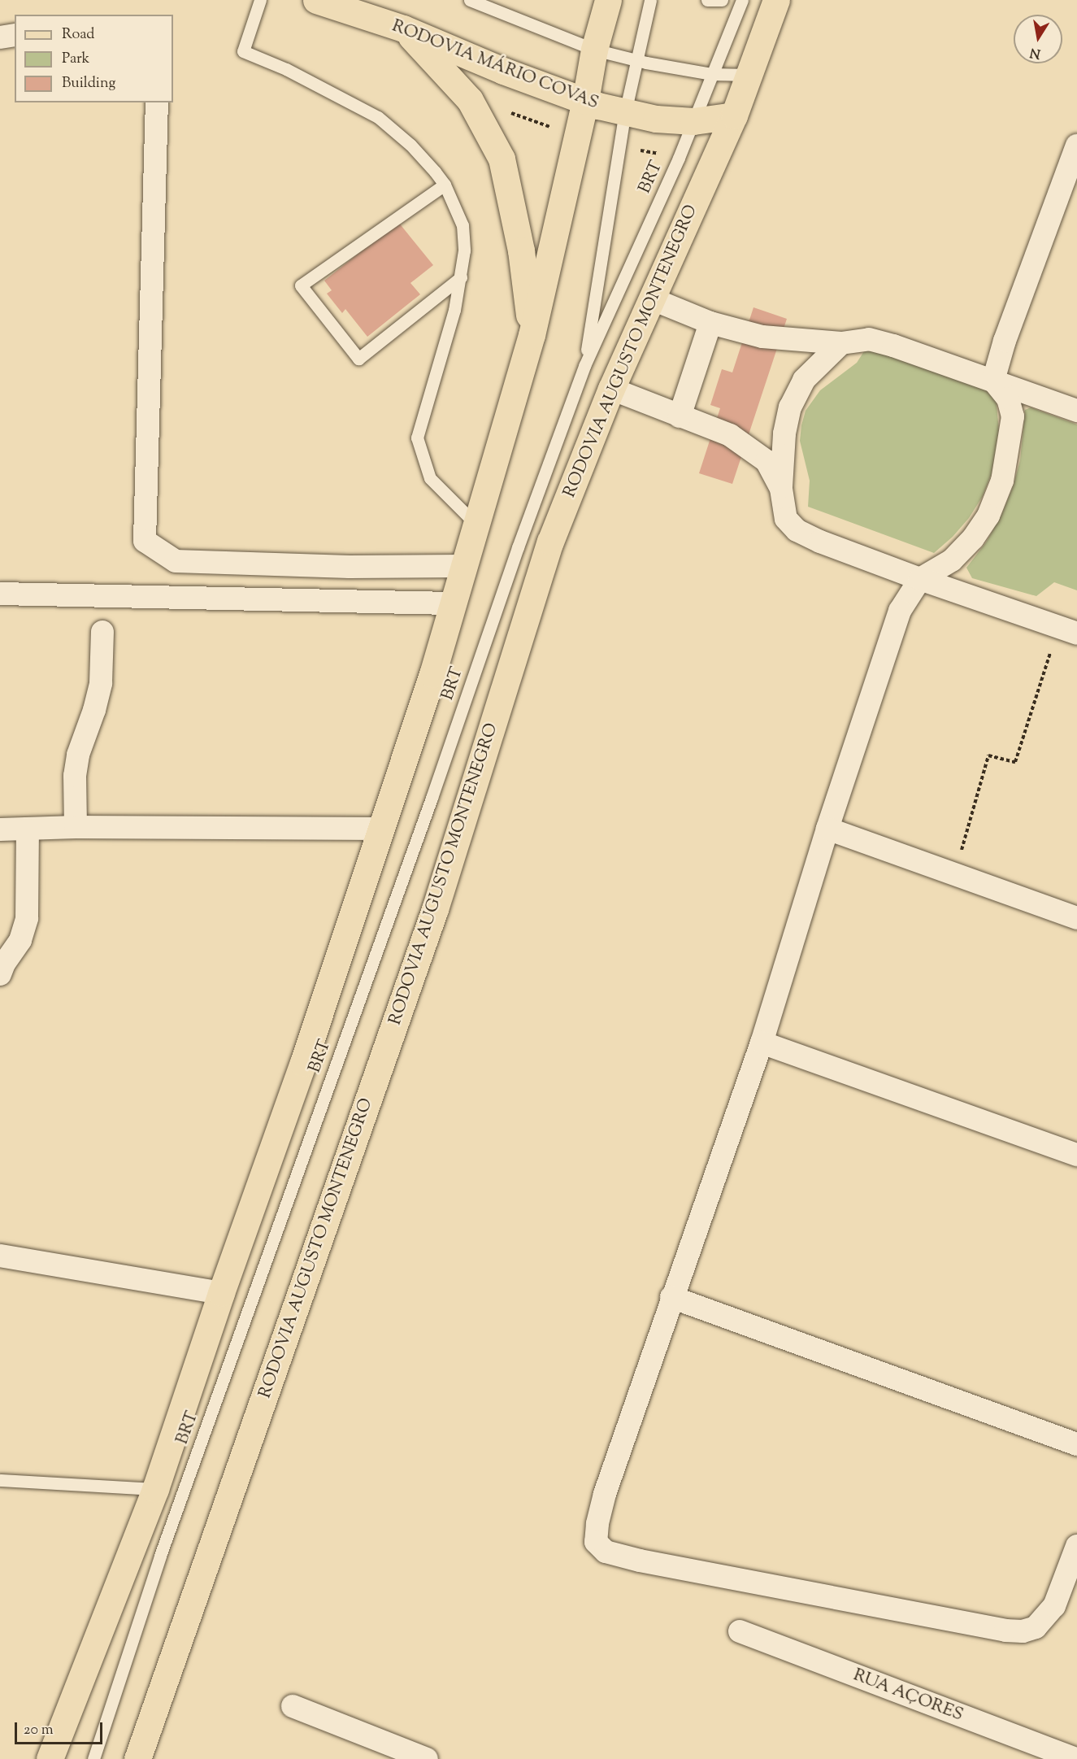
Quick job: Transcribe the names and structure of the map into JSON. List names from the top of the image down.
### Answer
{
  "streets": {
    "main road": ["RODOVIA MÁRIO COVAS", "RODOVIA AUGUSTO MONTENEGRO"],
    "street": ["RUA AÇORES"],
    "lane": ["BRT"]
  },
  "crossings": [
    ["RODOVIA MÁRIO COVAS", "BRT"],
    ["RODOVIA MÁRIO COVAS", "RODOVIA AUGUSTO MONTENEGRO"]
  ],
  "legend": ["Road", "Park", "Building"],
  "scale_bar": "20 m",
  "north": "bottom"
}
